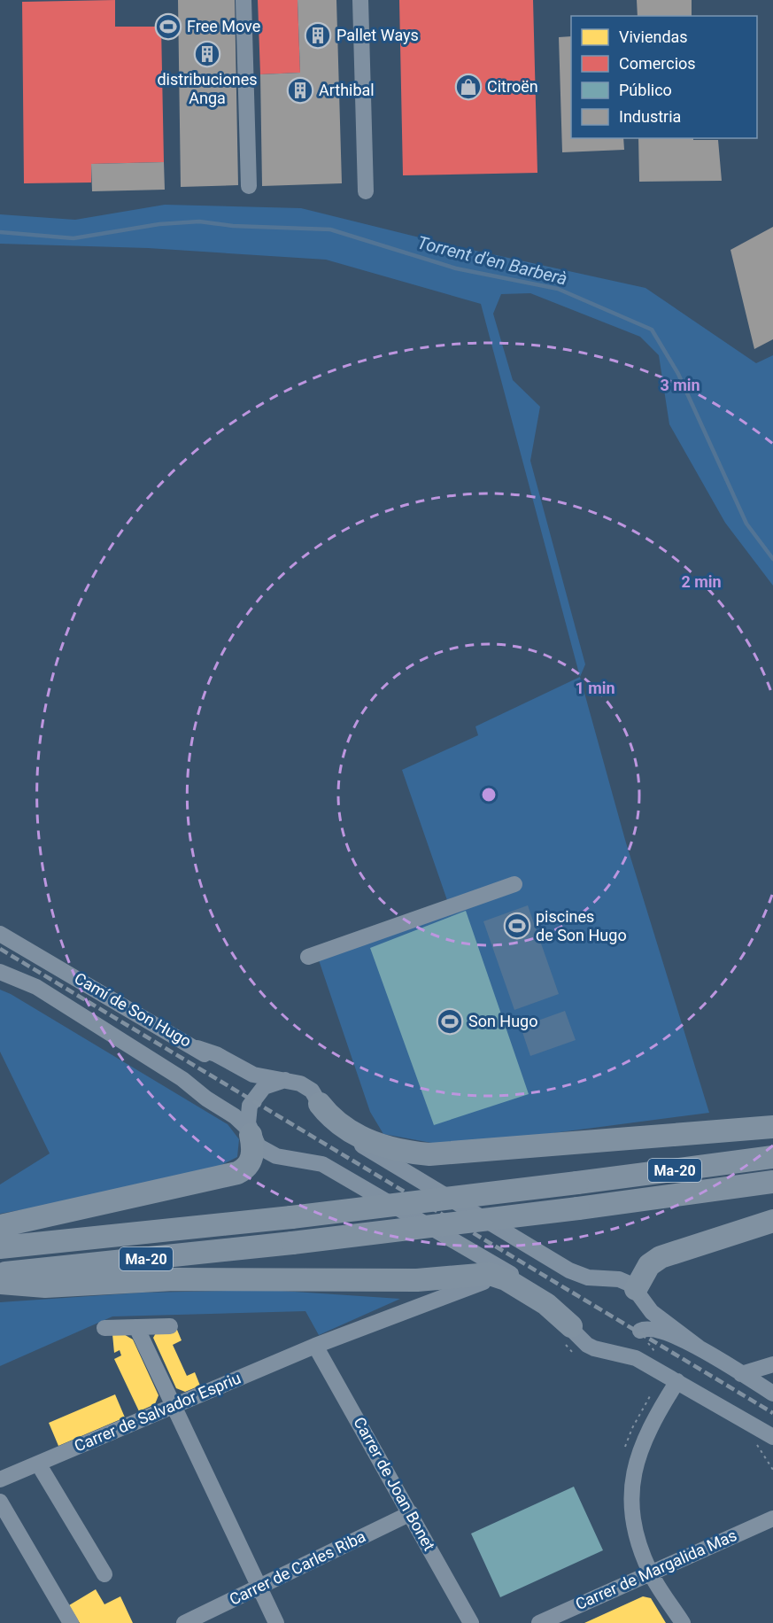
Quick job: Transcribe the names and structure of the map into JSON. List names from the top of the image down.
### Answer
{
  "streets": {
    "highway": ["Ma-20"],
    "street": [
      "Camí de Son Hugo",
      "Carrer de Salvador Espriu",
      "Carrer de Joan Bonet",
      "Carrer de Carles Riba",
      "Carrer de Margalida Mas"
    ]
  },
  "crossings": [
    ["Carrer de Salvador Espriu", "Carrer de Joan Bonet"],
    ["Carrer de Joan Bonet", "Carrer de Carles Riba"]
  ],
  "water": ["Torrent d'en Barberà"],
  "places": {
    "sports": ["Free Move", "piscines de Son Hugo", "Son Hugo"],
    "building": ["Pallet Ways", "distribuciones Anga", "Arthibal"],
    "shop": ["Citroën"]
  },
  "legend": [
    "Viviendas",
    "Comercios",
    "Público",
    "Industria"
  ],
  "rings": ["3 min", "2 min", "1 min"]
}
